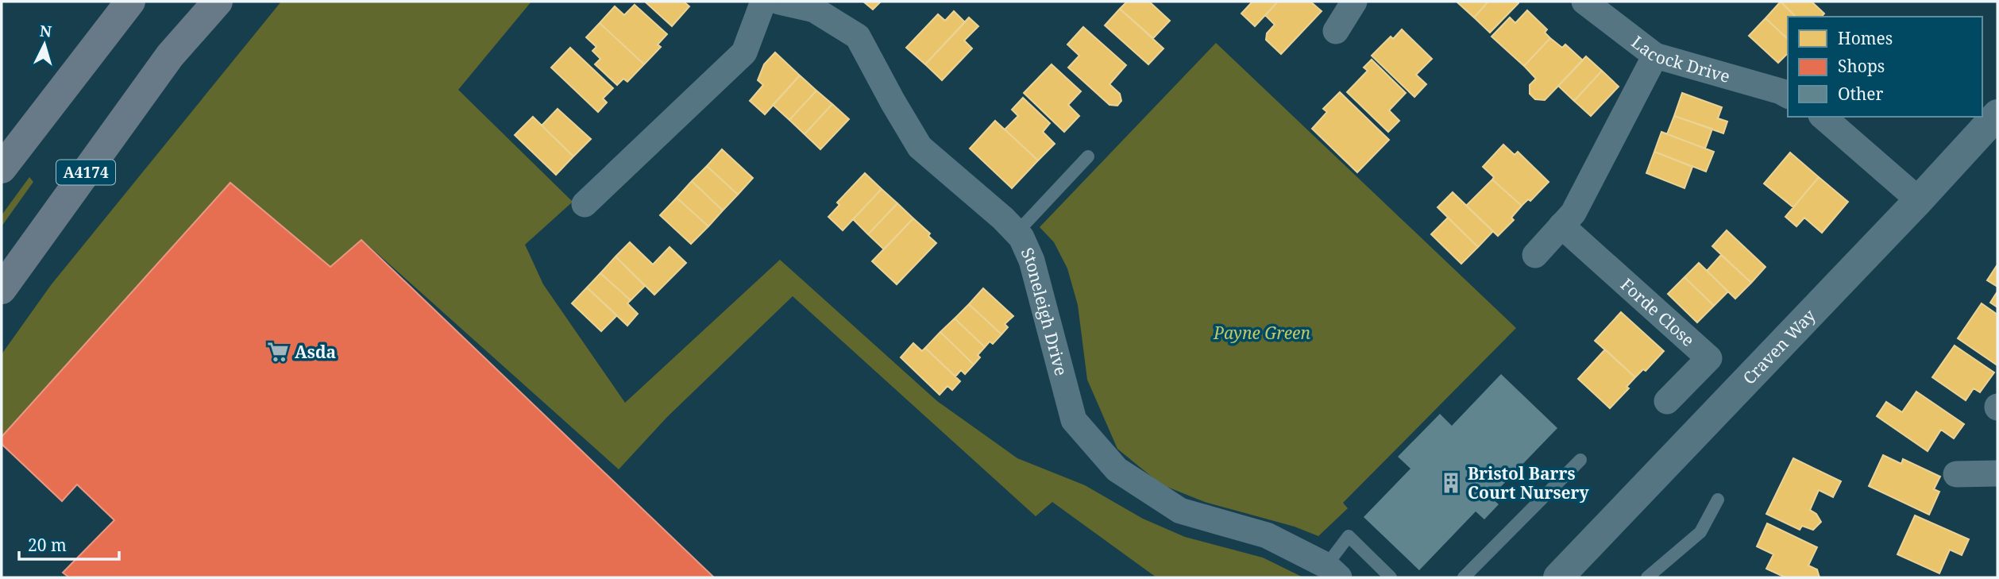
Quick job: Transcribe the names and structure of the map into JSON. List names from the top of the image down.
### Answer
{
  "streets": {
    "highway": ["A4174"],
    "street": [
      "Lacock Drive",
      "Stoneleigh Drive",
      "Forde Close",
      "Craven Way"
    ]
  },
  "parks": ["Payne Green"],
  "places": {
    "supermarket": ["Asda"],
    "building": ["Bristol Barrs Court Nursery"]
  },
  "legend": ["Homes", "Shops", "Other"],
  "scale_bar": "20 m",
  "north": "top"
}
